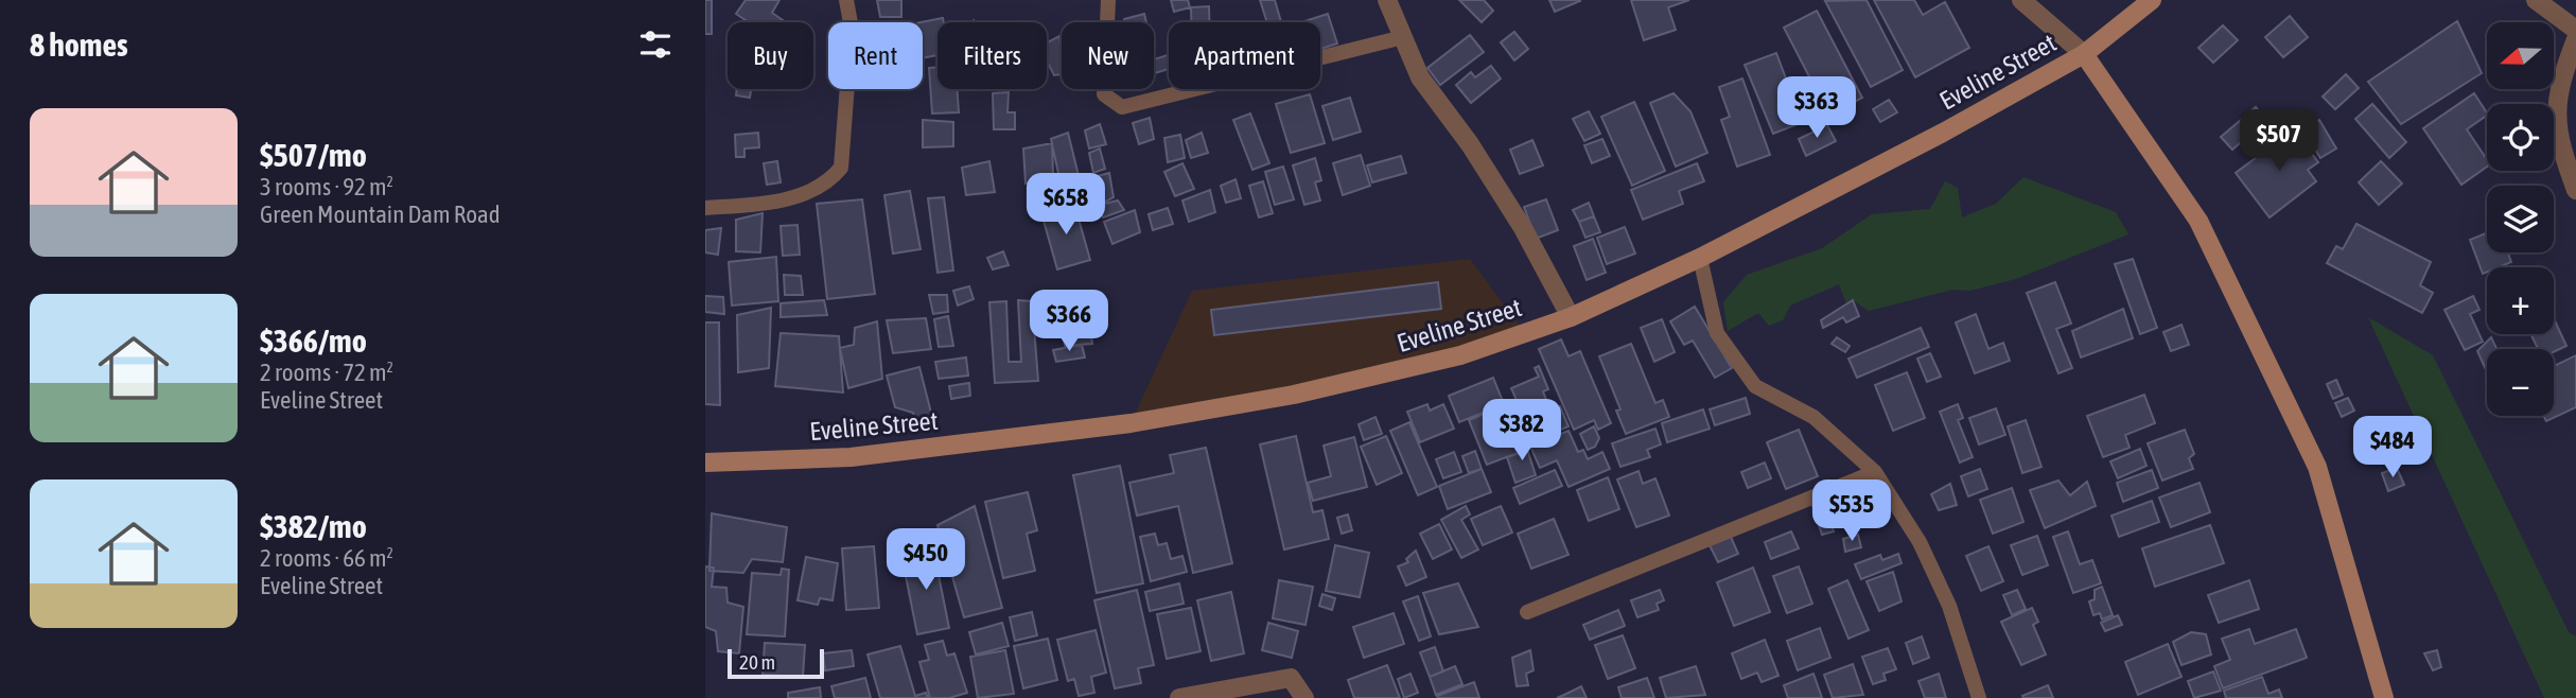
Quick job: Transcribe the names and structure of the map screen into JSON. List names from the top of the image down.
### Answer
{
  "streets": {
    "street": ["Eveline Street"]
  },
  "scale_bar": "20 m",
  "north": "left",
  "page": {
    "heading": "8 homes",
    "map_buttons": ["+", "−"],
    "chip": [
      "Buy",
      "Rent",
      "Filters",
      "New",
      "Apartment"
    ],
    "price": [
      "$363",
      "$507",
      "$658",
      "$366",
      "$382",
      "$484",
      "$535",
      "$450"
    ],
    "list": [
      {
        "name": "$507/mo",
        "note": "3 rooms · 92 m² · Green Mountain Dam Road"
      },
      {
        "name": "$366/mo",
        "note": "2 rooms · 72 m² · Eveline Street"
      },
      {
        "name": "$382/mo",
        "note": "2 rooms · 66 m² · Eveline Street"
      }
    ],
    "scale": "20 m"
  }
}
